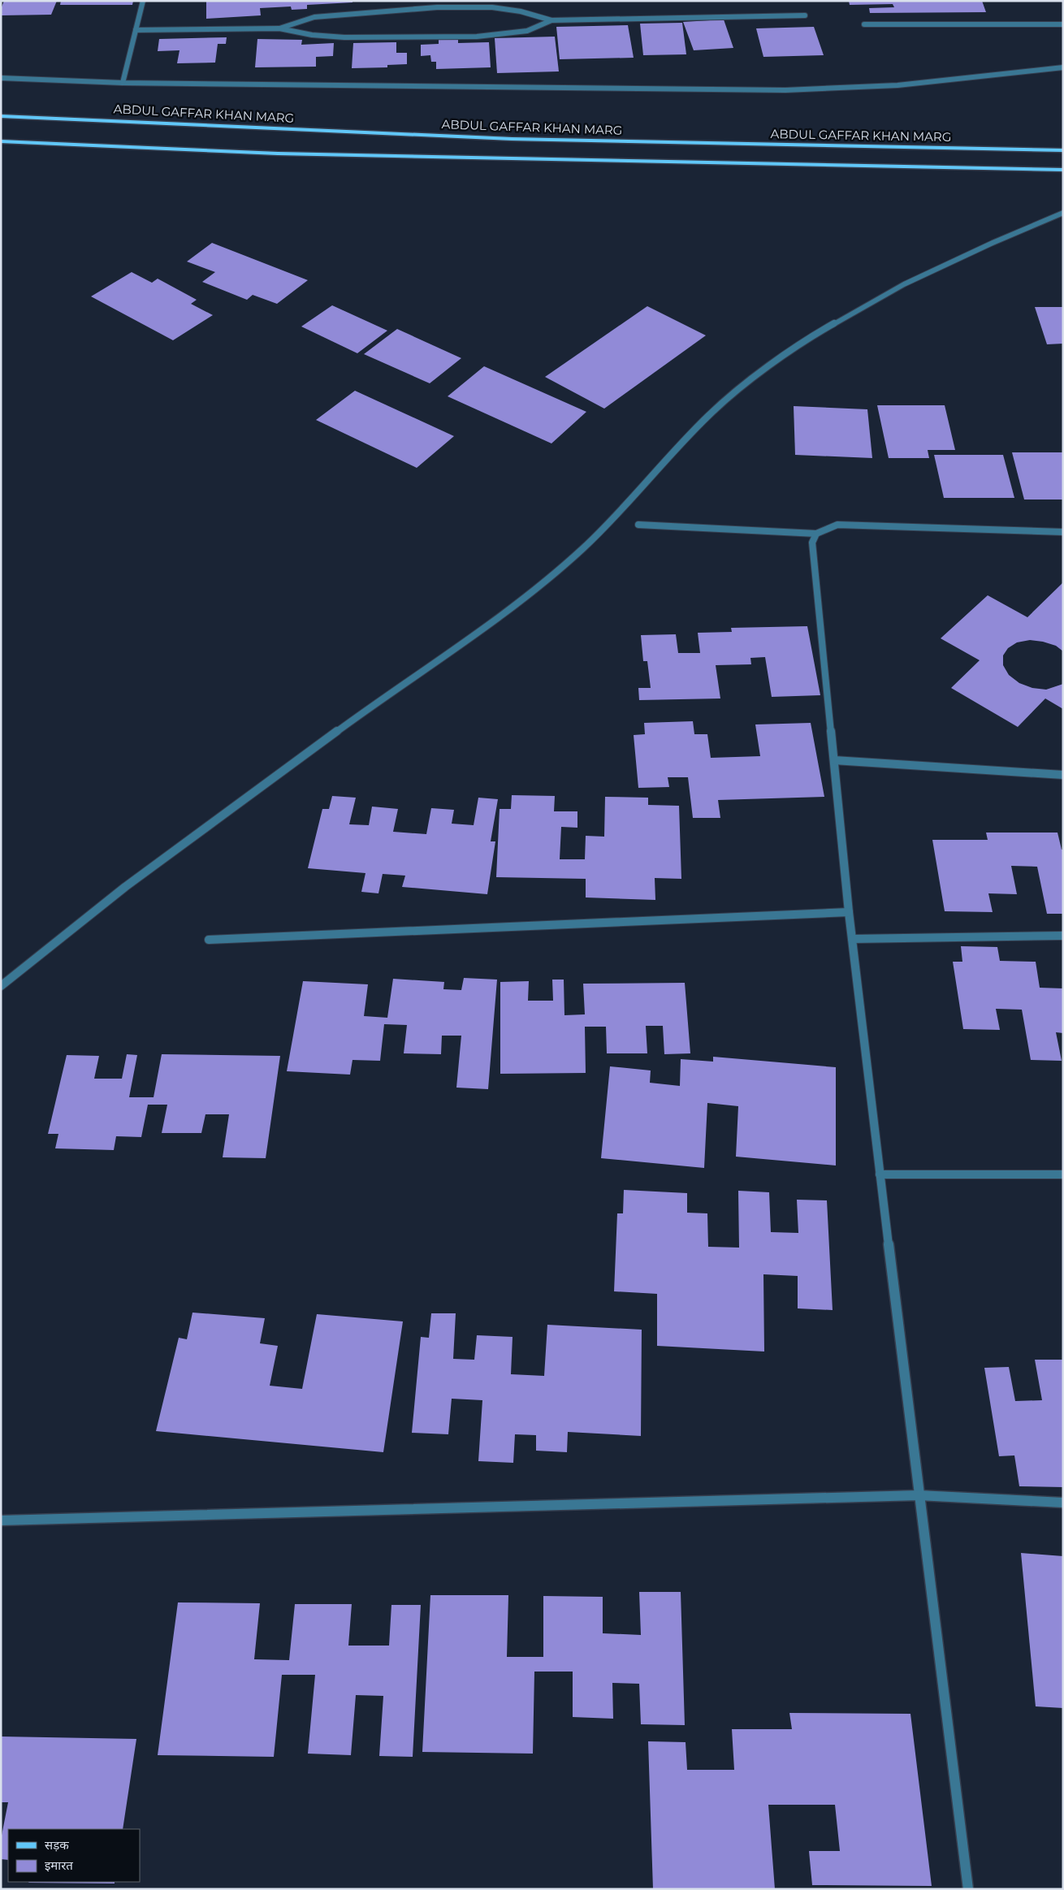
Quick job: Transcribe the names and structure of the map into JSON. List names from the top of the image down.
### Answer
{
  "streets": {
    "main road": ["ABDUL GAFFAR KHAN MARG"]
  },
  "legend": ["सड़क", "इमारत"]
}
